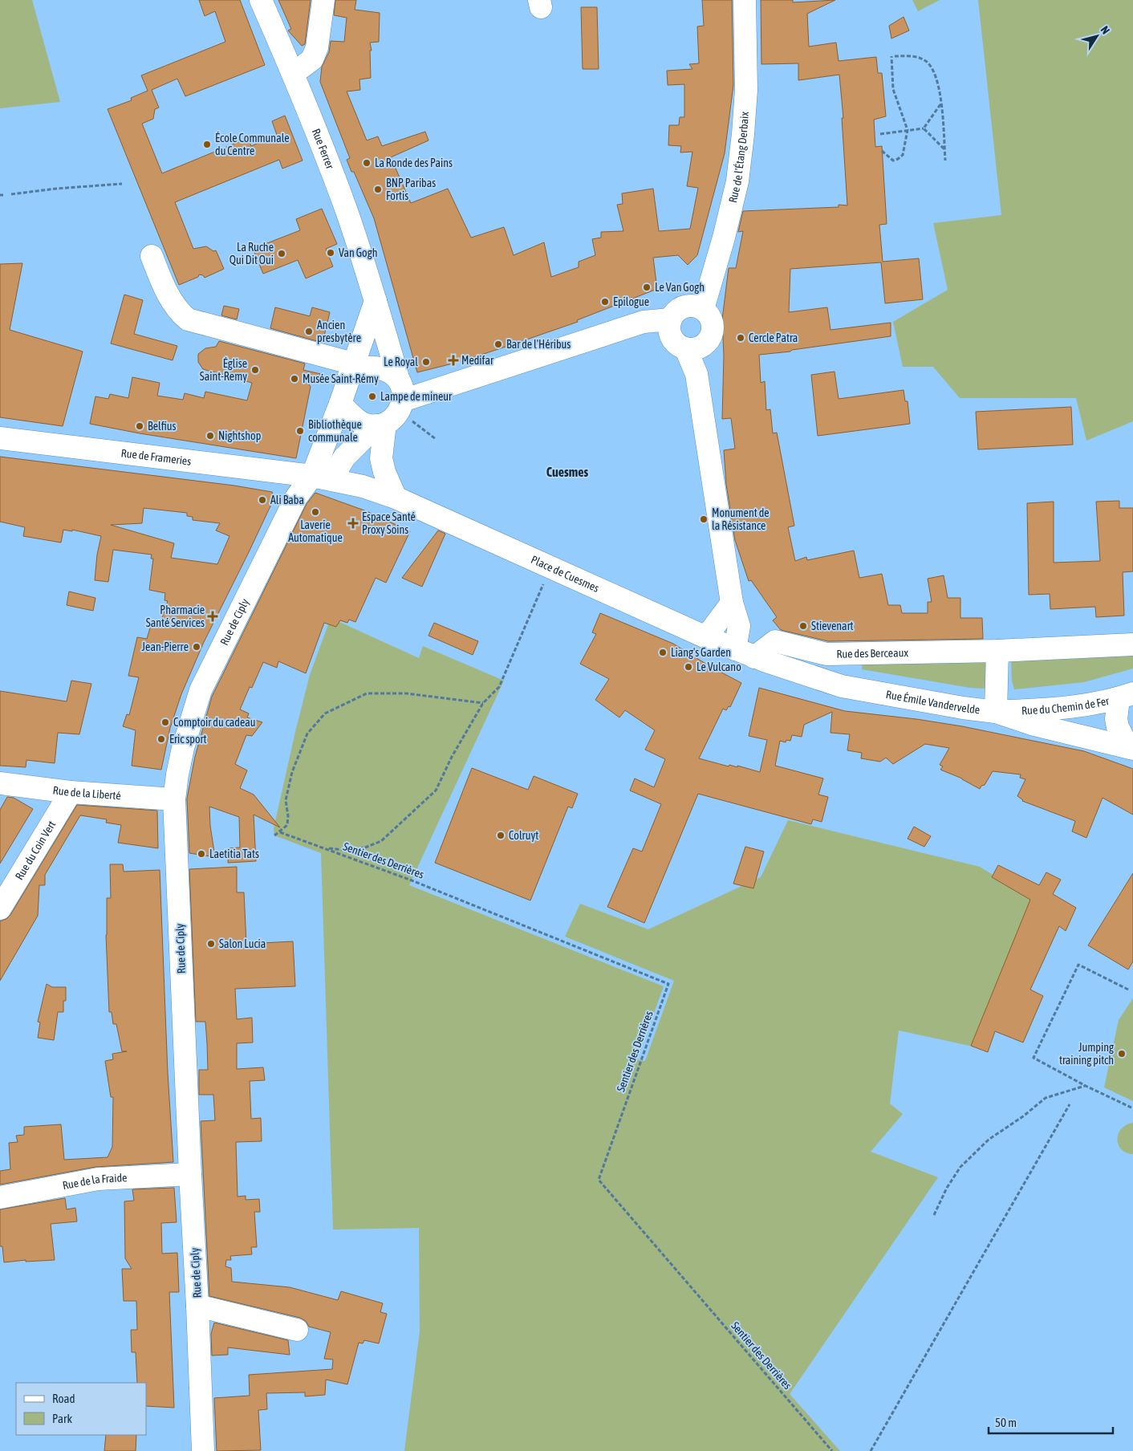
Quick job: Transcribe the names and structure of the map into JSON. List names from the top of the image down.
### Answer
{
  "streets": {
    "street": [
      "Rue Ferrer",
      "Rue de l'Étang Derbaix",
      "Rue de Frameries",
      "Place de Cuesmes",
      "Rue de Ciply",
      "Rue des Berceaux",
      "Rue Émile Vandervelde",
      "Rue du Chemin de Fer",
      "Rue de la Liberté",
      "Rue du Coin Vert",
      "Rue de la Fraide"
    ],
    "path": ["Sentier des Derrières"]
  },
  "crossings": [
    ["Rue de Frameries", "Place de Cuesmes"],
    ["Rue de Frameries", "Rue de Ciply"],
    ["Place de Cuesmes", "Rue de Ciply"],
    ["Place de Cuesmes", "Rue des Berceaux"],
    ["Place de Cuesmes", "Rue Émile Vandervelde"],
    ["Rue de Ciply", "Rue de la Liberté"],
    ["Rue de Ciply", "Rue de la Fraide"],
    ["Rue des Berceaux", "Rue Émile Vandervelde"],
    ["Rue Émile Vandervelde", "Rue du Chemin de Fer"],
    ["Rue de la Liberté", "Rue du Coin Vert"]
  ],
  "districts": ["Cuesmes"],
  "places": {
    "other": [
      "École Communale du Centre",
      "La Ronde des Pains",
      "BNP Paribas Fortis",
      "Van Gogh",
      "La Ruche Qui Dit Oui",
      "Le Van Gogh",
      "Epilogue",
      "Ancien presbytère",
      "Cercle Patra",
      "Bar de l'Héribus",
      "Le Royal",
      "Église Saint-Remy",
      "Musée Saint-Rémy",
      "Lampe de mineur",
      "Belfius",
      "Bibliothèque communale",
      "Nightshop",
      "Ali Baba",
      "Laverie Automatique",
      "Monument de la Résistance",
      "Stievenart",
      "Jean-Pierre",
      "Liang's Garden",
      "Le Vulcano",
      "Comptoir du cadeau",
      "Eric sport",
      "Colruyt",
      "Laetitia Tats",
      "Salon Lucia",
      "Jumping training pitch"
    ],
    "health": ["Medifar", "Espace Santé Proxy Soins", "Pharmacie Santé Services"]
  },
  "legend": ["Road", "Park"],
  "scale_bar": "50 m",
  "north": "top right"
}
